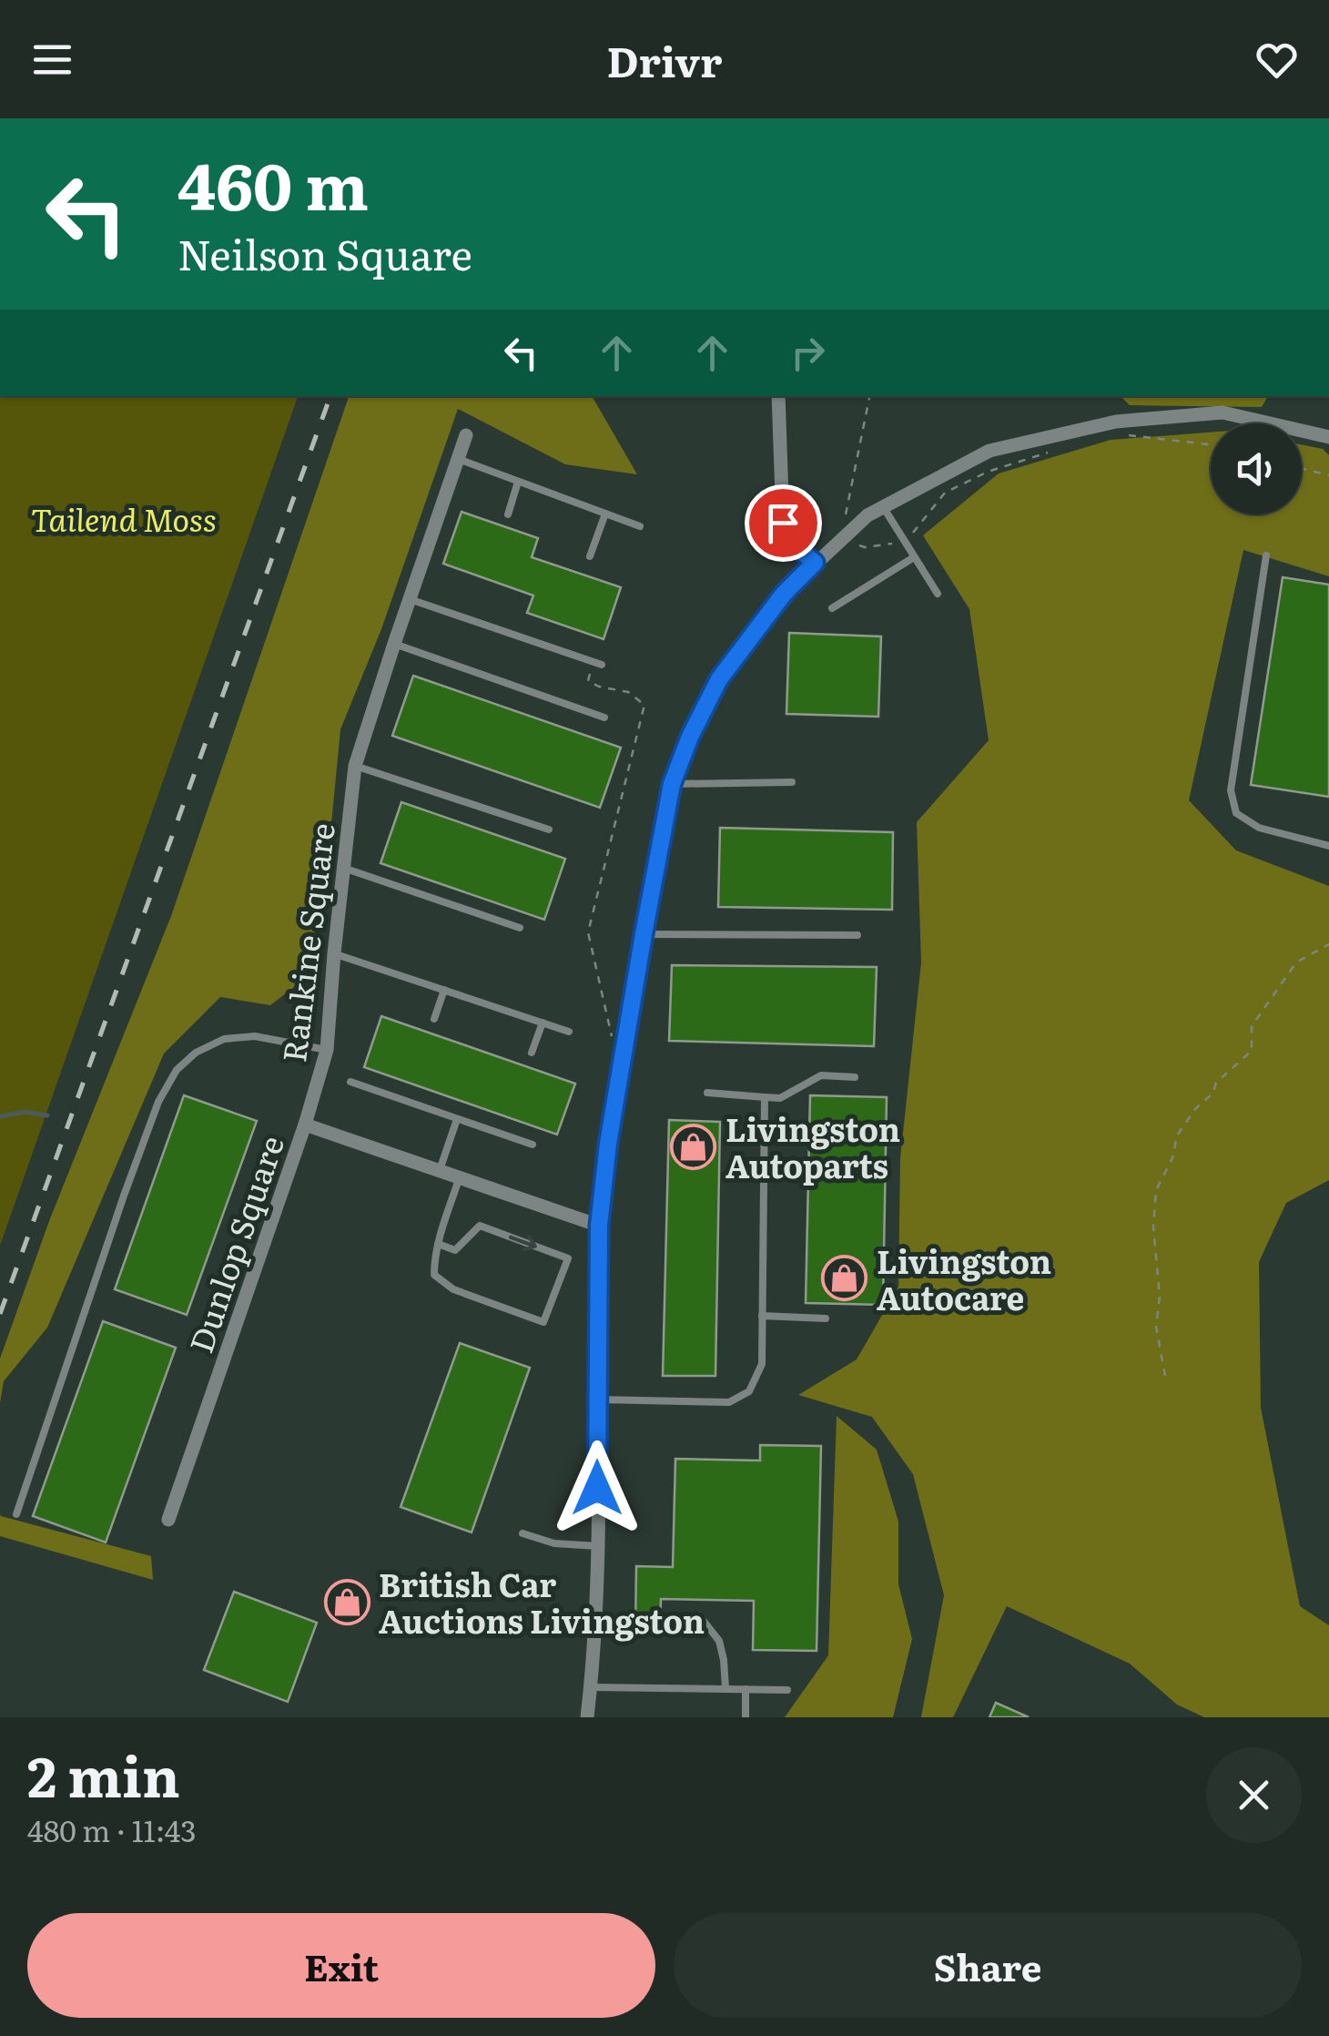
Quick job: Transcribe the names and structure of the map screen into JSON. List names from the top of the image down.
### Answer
{
  "streets": {
    "street": ["Rankine Square", "Dunlop Square"]
  },
  "crossings": [
    ["Rankine Square", "Dunlop Square"]
  ],
  "parks": ["Tailend Moss"],
  "places": {
    "shop": ["Livingston Autoparts", "Livingston Autocare", "British Car Auctions Livingston"]
  },
  "page": {
    "header": "Drivr",
    "turn": ["460 m", "Neilson Square"],
    "heading": ["2 min", "480 m · 11:43"],
    "buttons": ["Exit", "Share"]
  }
}
